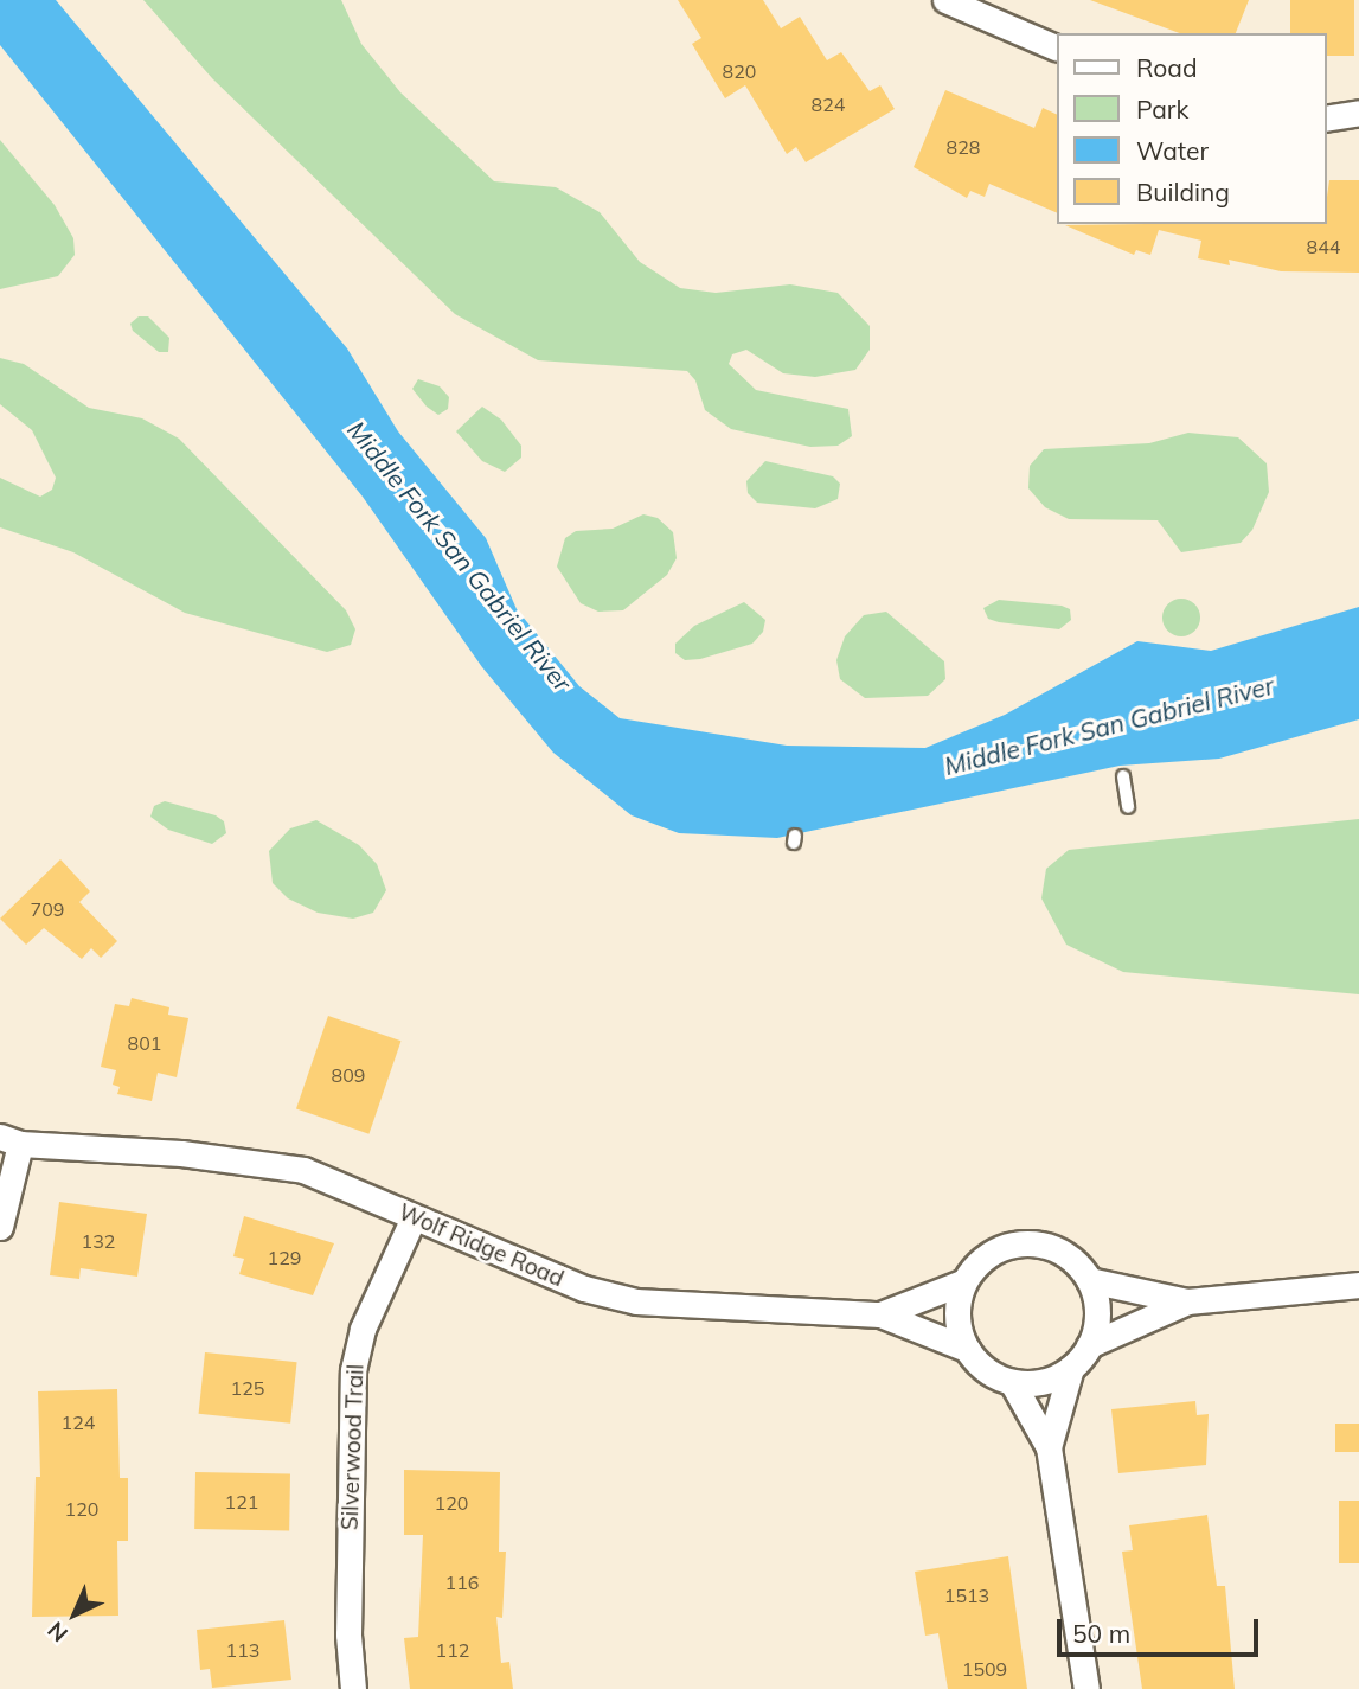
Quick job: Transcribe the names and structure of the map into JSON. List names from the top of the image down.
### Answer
{
  "streets": {
    "street": ["Wolf Ridge Road", "Silverwood Trail"]
  },
  "crossings": [
    ["Wolf Ridge Road", "Silverwood Trail"]
  ],
  "water": ["Middle Fork San Gabriel River"],
  "house_numbers": [
    "820",
    "824",
    "828",
    "844",
    "709",
    "801",
    "809",
    "132",
    "129",
    "125",
    "124",
    "121",
    "120",
    "120",
    "116",
    "1513",
    "113",
    "112",
    "1509"
  ],
  "legend": [
    "Road",
    "Park",
    "Water",
    "Building"
  ],
  "scale_bar": "50 m",
  "north": "bottom left"
}
